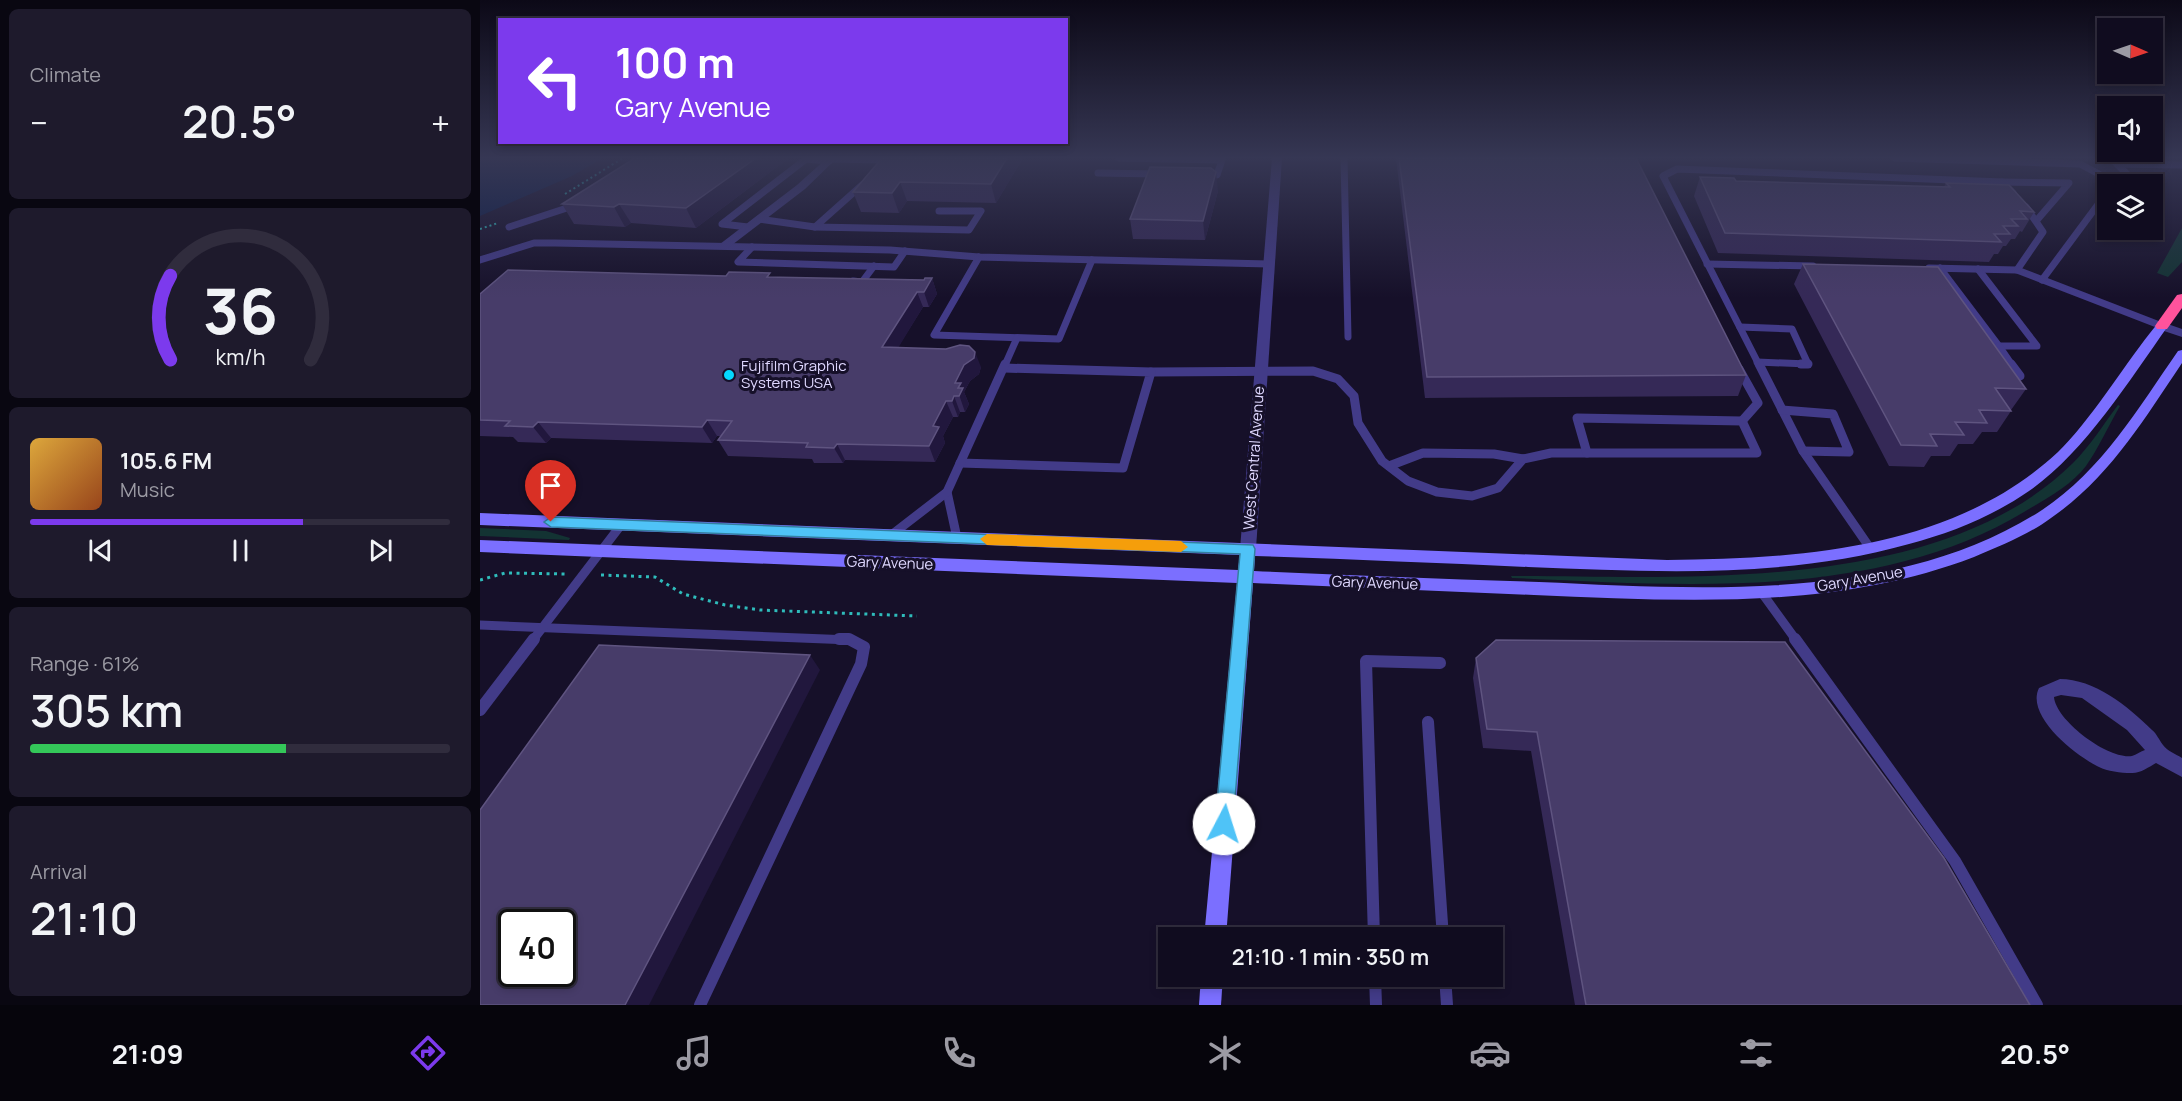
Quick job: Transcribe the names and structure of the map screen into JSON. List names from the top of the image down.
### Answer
{
  "streets": {
    "main road": ["West Central Avenue", "Gary Avenue"]
  },
  "crossings": [
    ["West Central Avenue", "Gary Avenue"]
  ],
  "places": ["Fujifilm Graphic Systems USA"],
  "north": "right",
  "page": {
    "tile": [
      "Climate",
      ["Range · 61%", "305 km"],
      ["Arrival", "21:10"]
    ],
    "turn": ["100 m", "Gary Avenue"],
    "heat": ["−", "20.5°", "+"],
    "song": ["105.6 FM", "Music"],
    "limit": "40",
    "trip": "21:10 · 1 min · 350 m",
    "tabs": ["21:09", "20.5°"],
    "gauge": ["36", "km/h"]
  }
}
